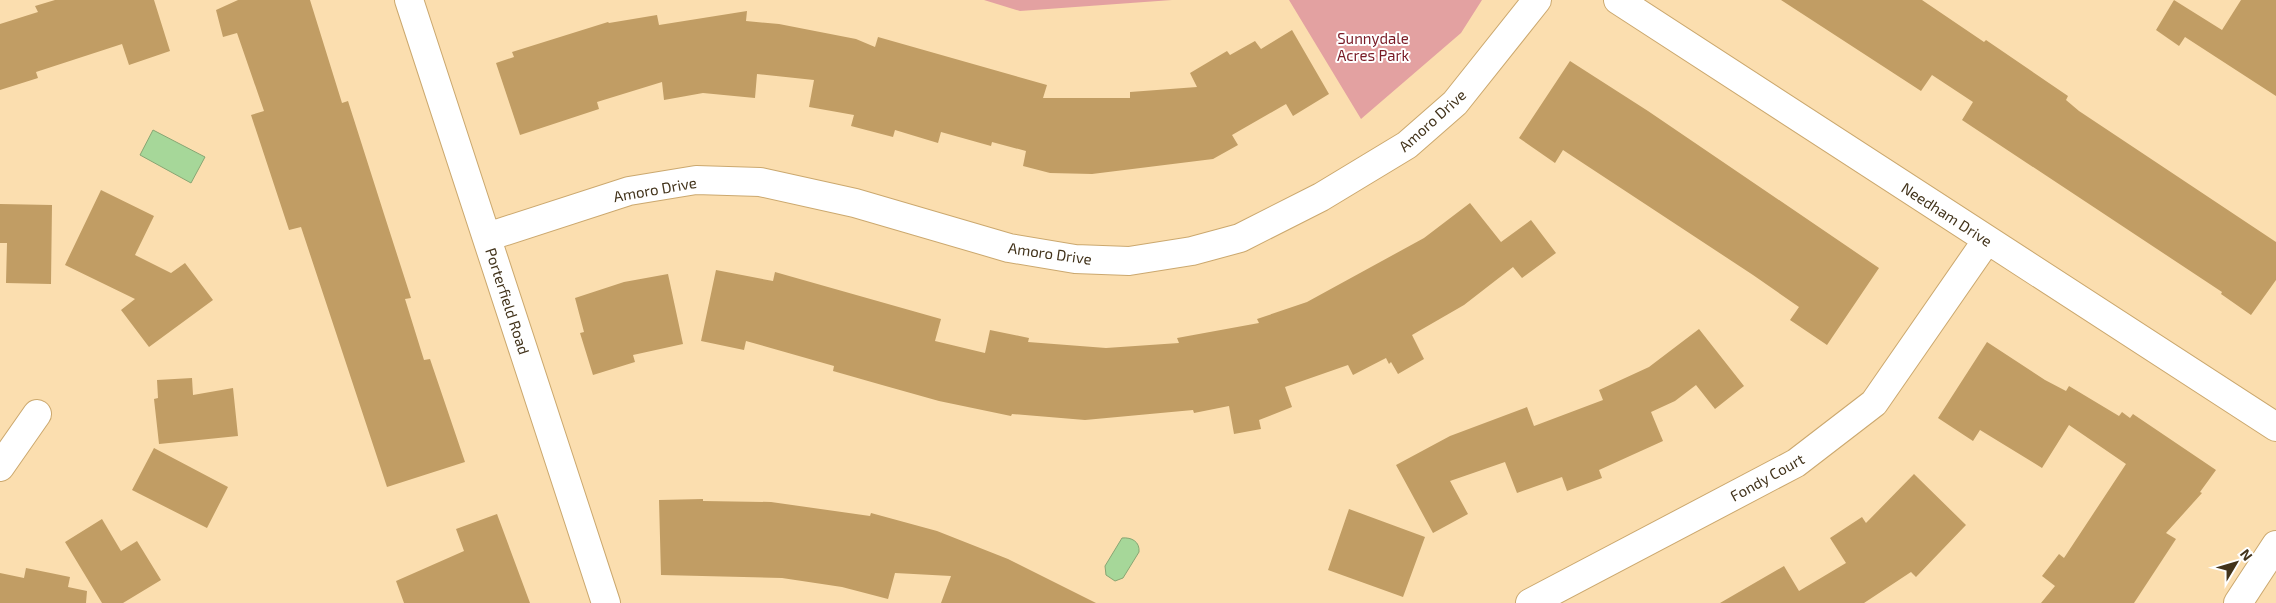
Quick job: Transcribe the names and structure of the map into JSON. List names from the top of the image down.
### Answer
{
  "streets": {
    "street": [
      "Amoro Drive",
      "Needham Drive",
      "Porterfield Road",
      "Fondy Court"
    ]
  },
  "crossings": [
    ["Amoro Drive", "Porterfield Road"],
    ["Needham Drive", "Fondy Court"]
  ],
  "parks": ["Sunnydale Acres Park"],
  "north": "top right"
}
